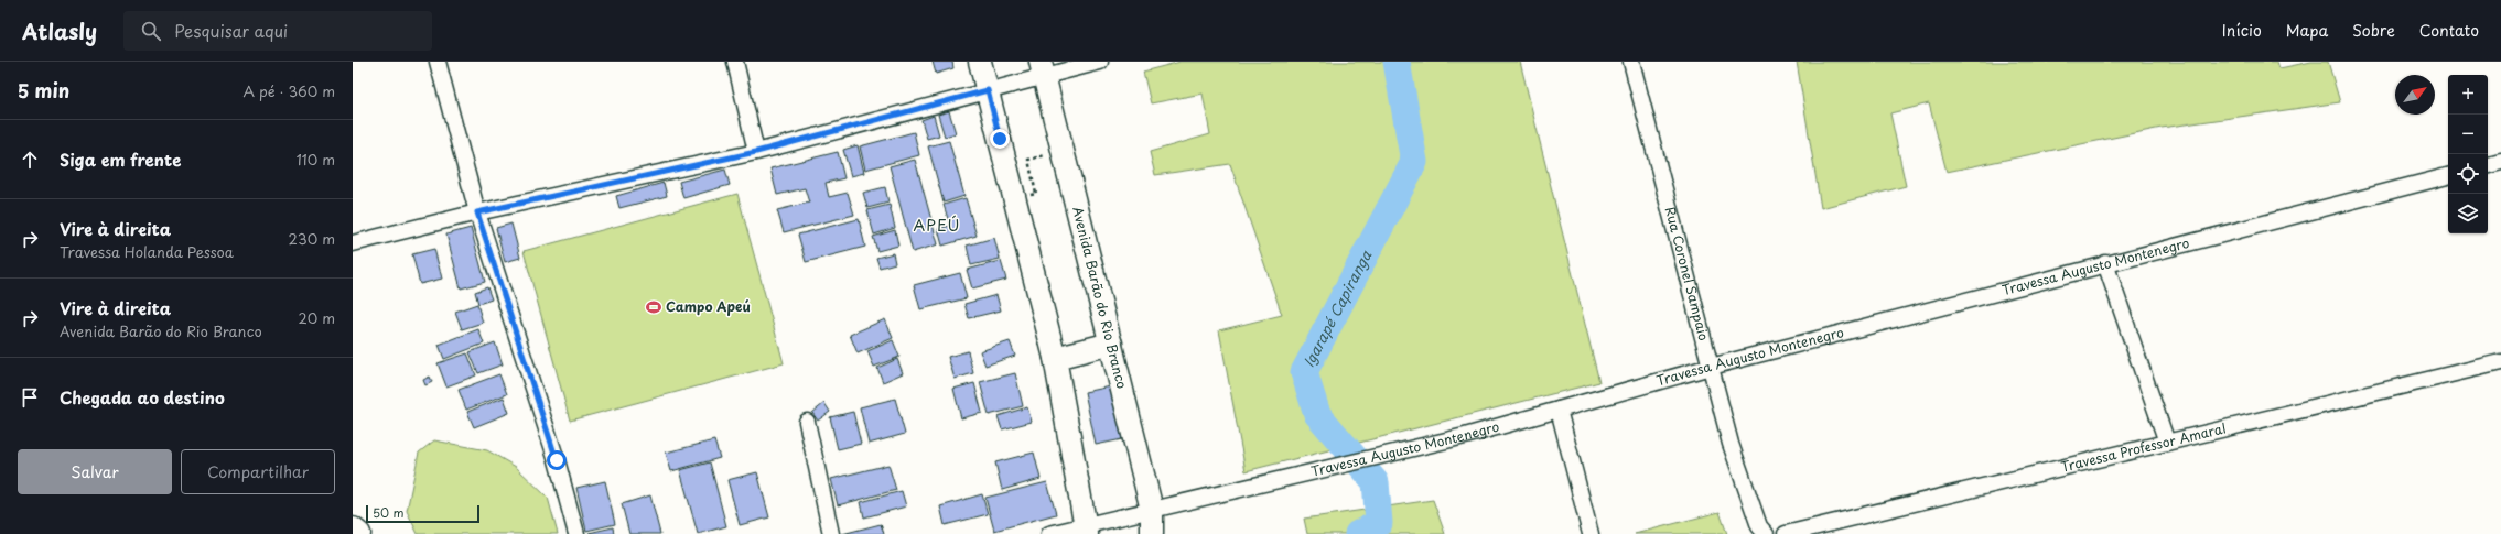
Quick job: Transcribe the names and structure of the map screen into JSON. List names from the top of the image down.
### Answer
{
  "streets": {
    "main road": ["Avenida Barão do Rio Branco"],
    "street": ["Travessa Augusto Montenegro", "Rua Coronel Sampaio", "Travessa Professor Amaral"]
  },
  "crossings": [
    ["Travessa Augusto Montenegro", "Rua Coronel Sampaio"],
    ["Travessa Augusto Montenegro", "Avenida Barão do Rio Branco"]
  ],
  "districts": ["APEÚ"],
  "water": ["Igarapé Capiranga"],
  "places": {
    "sports": ["Campo Apeú"]
  },
  "scale_bar": "50 m",
  "north": "top right",
  "page": {
    "header": "Atlasly",
    "search": "Pesquisar aqui",
    "nav": [
      "Início",
      "Mapa",
      "Sobre",
      "Contato"
    ],
    "heading": ["5 min", "A pé · 360 m"],
    "map_buttons": ["+", "−"],
    "list": [
      ["Siga em frente", "110 m"],
      ["Vire à direita", "Travessa Holanda Pessoa", "230 m"],
      ["Vire à direita", "Avenida Barão do Rio Branco", "20 m"],
      "Chegada ao destino"
    ],
    "buttons": ["Salvar", "Compartilhar"],
    "scale": "50 m"
  }
}
